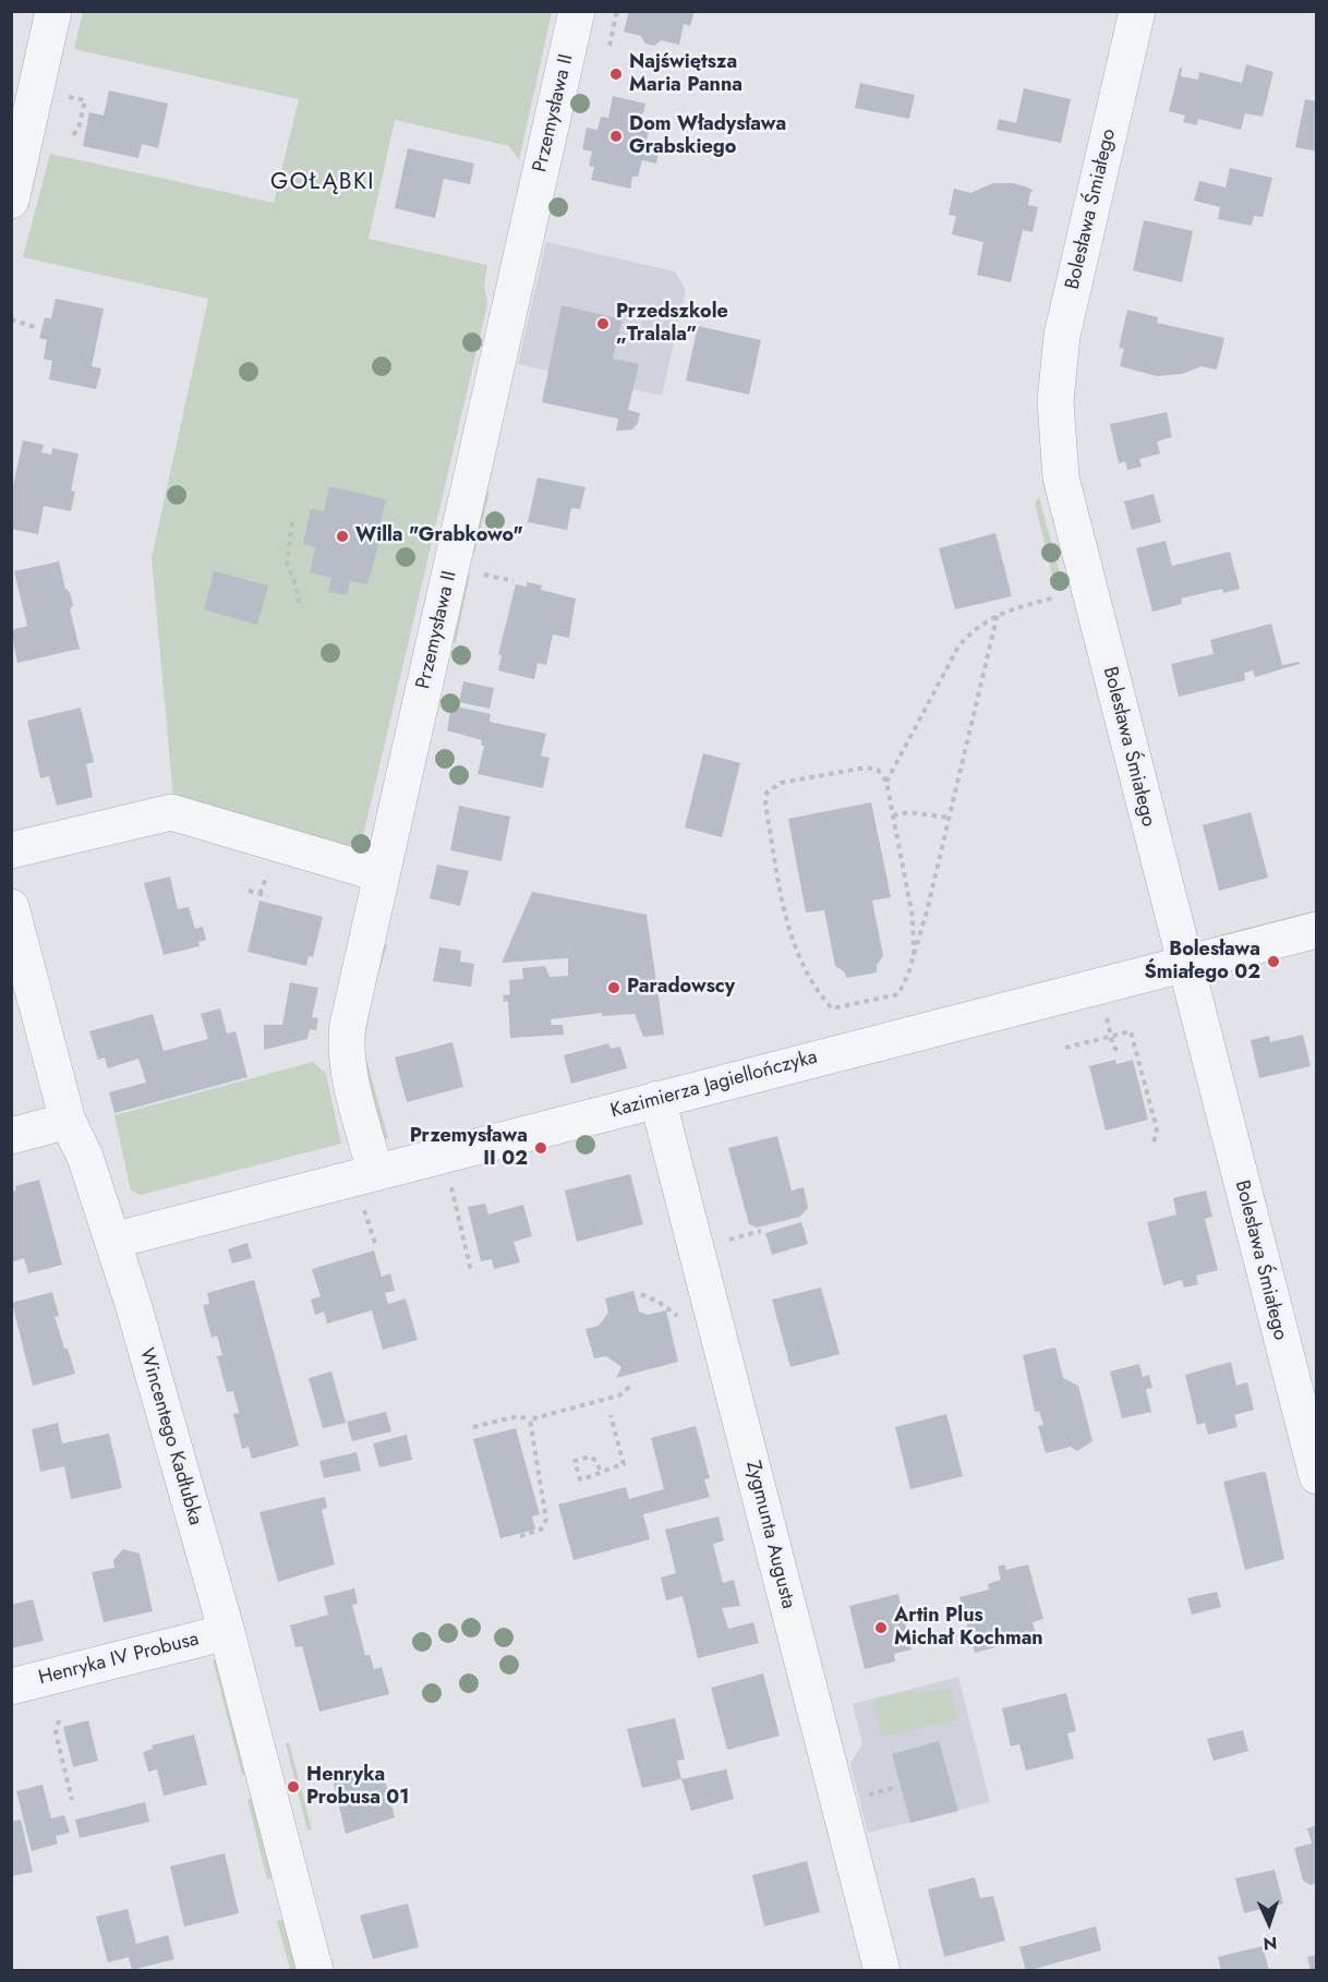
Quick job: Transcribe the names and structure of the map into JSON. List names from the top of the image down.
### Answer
{
  "streets": {
    "street": [
      "Przemysława II",
      "Bolesława Śmiałego",
      "Kazimierza Jagiellończyka",
      "Wincentego Kadłubka",
      "Zygmunta Augusta",
      "Henryka IV Probusa"
    ]
  },
  "crossings": [
    ["Przemysława II", "Kazimierza Jagiellończyka"],
    ["Bolesława Śmiałego", "Kazimierza Jagiellończyka"],
    ["Kazimierza Jagiellończyka", "Wincentego Kadłubka"],
    ["Kazimierza Jagiellończyka", "Zygmunta Augusta"],
    ["Wincentego Kadłubka", "Henryka IV Probusa"]
  ],
  "districts": ["GOŁĄBKI"],
  "places": [
    "Najświętsza Maria Panna",
    "Dom Władysława Grabskiego",
    "Przedszkole „Tralala”",
    "Willa \"Grabkowo\"",
    "Bolesława Śmiałego 02",
    "Paradowscy",
    "Przemysława II 02",
    "Artin Plus Michał Kochman",
    "Henryka Probusa 01"
  ],
  "north": "bottom"
}
